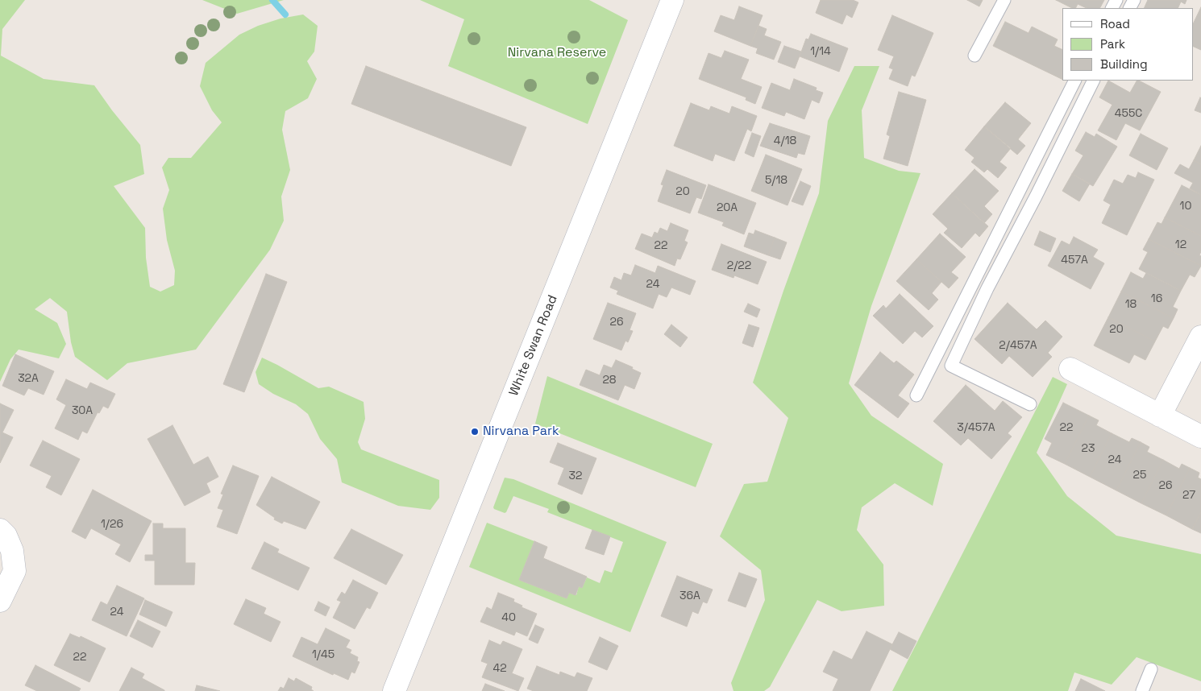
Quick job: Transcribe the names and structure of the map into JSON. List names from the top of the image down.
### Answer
{
  "streets": {
    "main road": ["White Swan Road"]
  },
  "parks": ["Nirvana Reserve"],
  "places": ["Nirvana Park"],
  "house_numbers": [
    "1/14",
    "455C",
    "4/18",
    "5/18",
    "20",
    "10",
    "20A",
    "12",
    "22",
    "457A",
    "2/22",
    "24",
    "16",
    "18",
    "26",
    "20",
    "2/457A",
    "32A",
    "28",
    "30A",
    "3/457A",
    "22",
    "23",
    "24",
    "25",
    "32",
    "26",
    "27",
    "1/26",
    "36A",
    "24",
    "40",
    "1/45",
    "22",
    "42"
  ],
  "legend": ["Road", "Park", "Building"]
}
